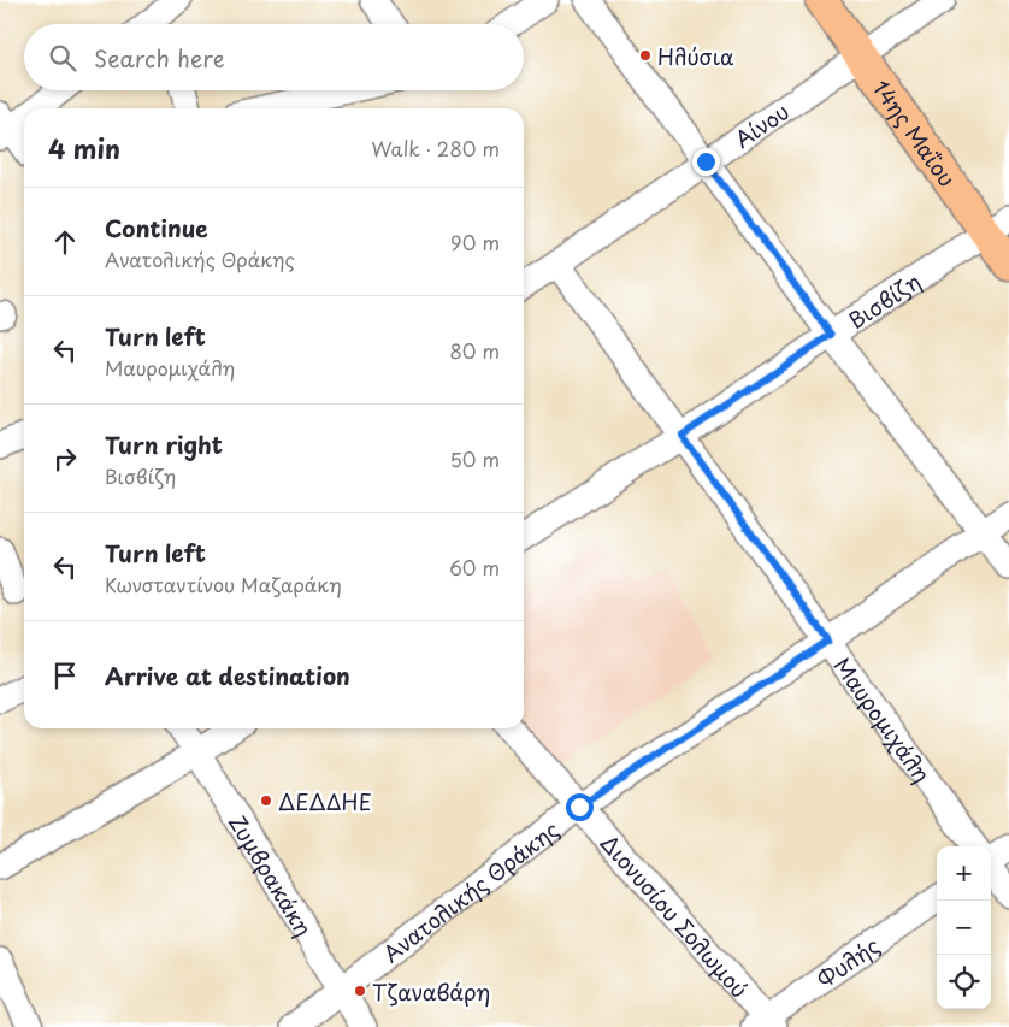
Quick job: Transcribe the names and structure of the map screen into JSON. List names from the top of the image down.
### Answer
{
  "streets": {
    "main road": ["14ης Μαΐου"],
    "street": [
      "Αίνου",
      "Βισβίζη",
      "Μαυρομιχάλη",
      "Ζυμβρακάκη",
      "Ανατολικής Θράκης",
      "Διονυσίου Σολωμού",
      "Φυλής"
    ]
  },
  "crossings": [
    ["Αίνου", "14ης Μαΐου"],
    ["Αίνου", "Μαυρομιχάλη"],
    ["14ης Μαΐου", "Βισβίζη"],
    ["Βισβίζη", "Μαυρομιχάλη"],
    ["Μαυρομιχάλη", "Ανατολικής Θράκης"],
    ["Ζυμβρακάκη", "Ανατολικής Θράκης"],
    ["Ανατολικής Θράκης", "Διονυσίου Σολωμού"],
    ["Διονυσίου Σολωμού", "Φυλής"]
  ],
  "places": ["Ηλύσια", "ΔΕΔΔΗΕ", "Τζαναβάρη"],
  "page": {
    "search": "Search here",
    "heading": ["4 min", "Walk · 280 m"],
    "list": [
      ["Continue", "Ανατολικής Θράκης", "90 m"],
      ["Turn left", "Μαυρομιχάλη", "80 m"],
      ["Turn right", "Βισβίζη", "50 m"],
      ["Turn left", "Κωνσταντίνου Μαζαράκη", "60 m"],
      "Arrive at destination"
    ],
    "map_buttons": ["+", "−"]
  }
}
